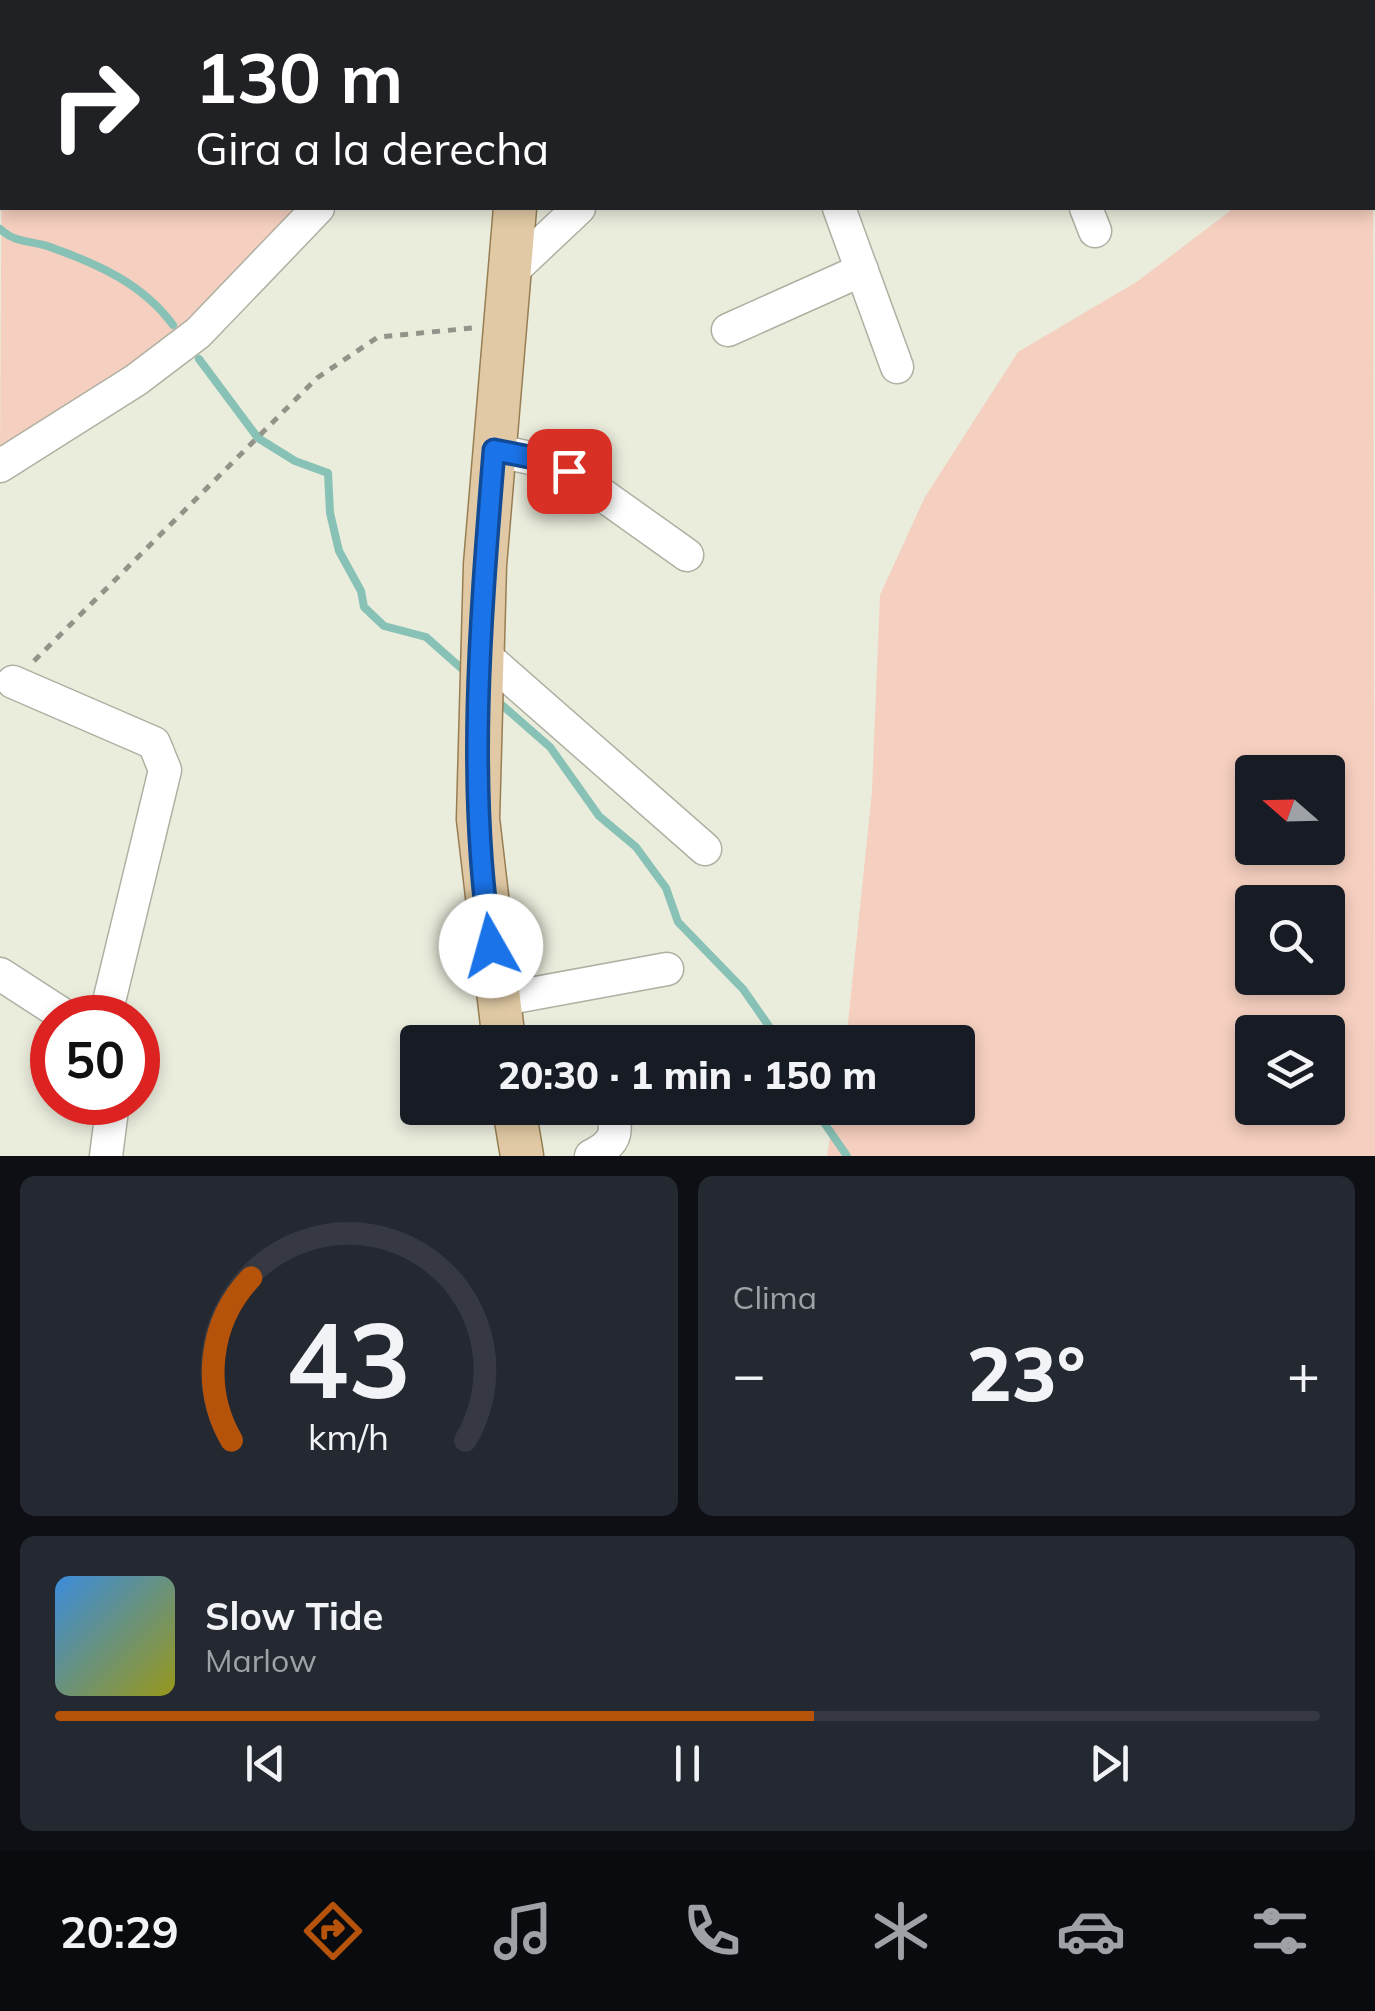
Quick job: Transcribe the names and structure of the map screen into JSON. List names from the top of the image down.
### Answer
{
  "north": "left",
  "page": {
    "turn": ["130 m", "Gira a la derecha"],
    "limit": "50",
    "trip": "20:30 · 1 min · 150 m",
    "tile": "Clima",
    "heat": ["−", "23°", "+"],
    "song": ["Slow Tide", "Marlow"],
    "tabs": "20:29",
    "gauge": ["43", "km/h"]
  }
}
